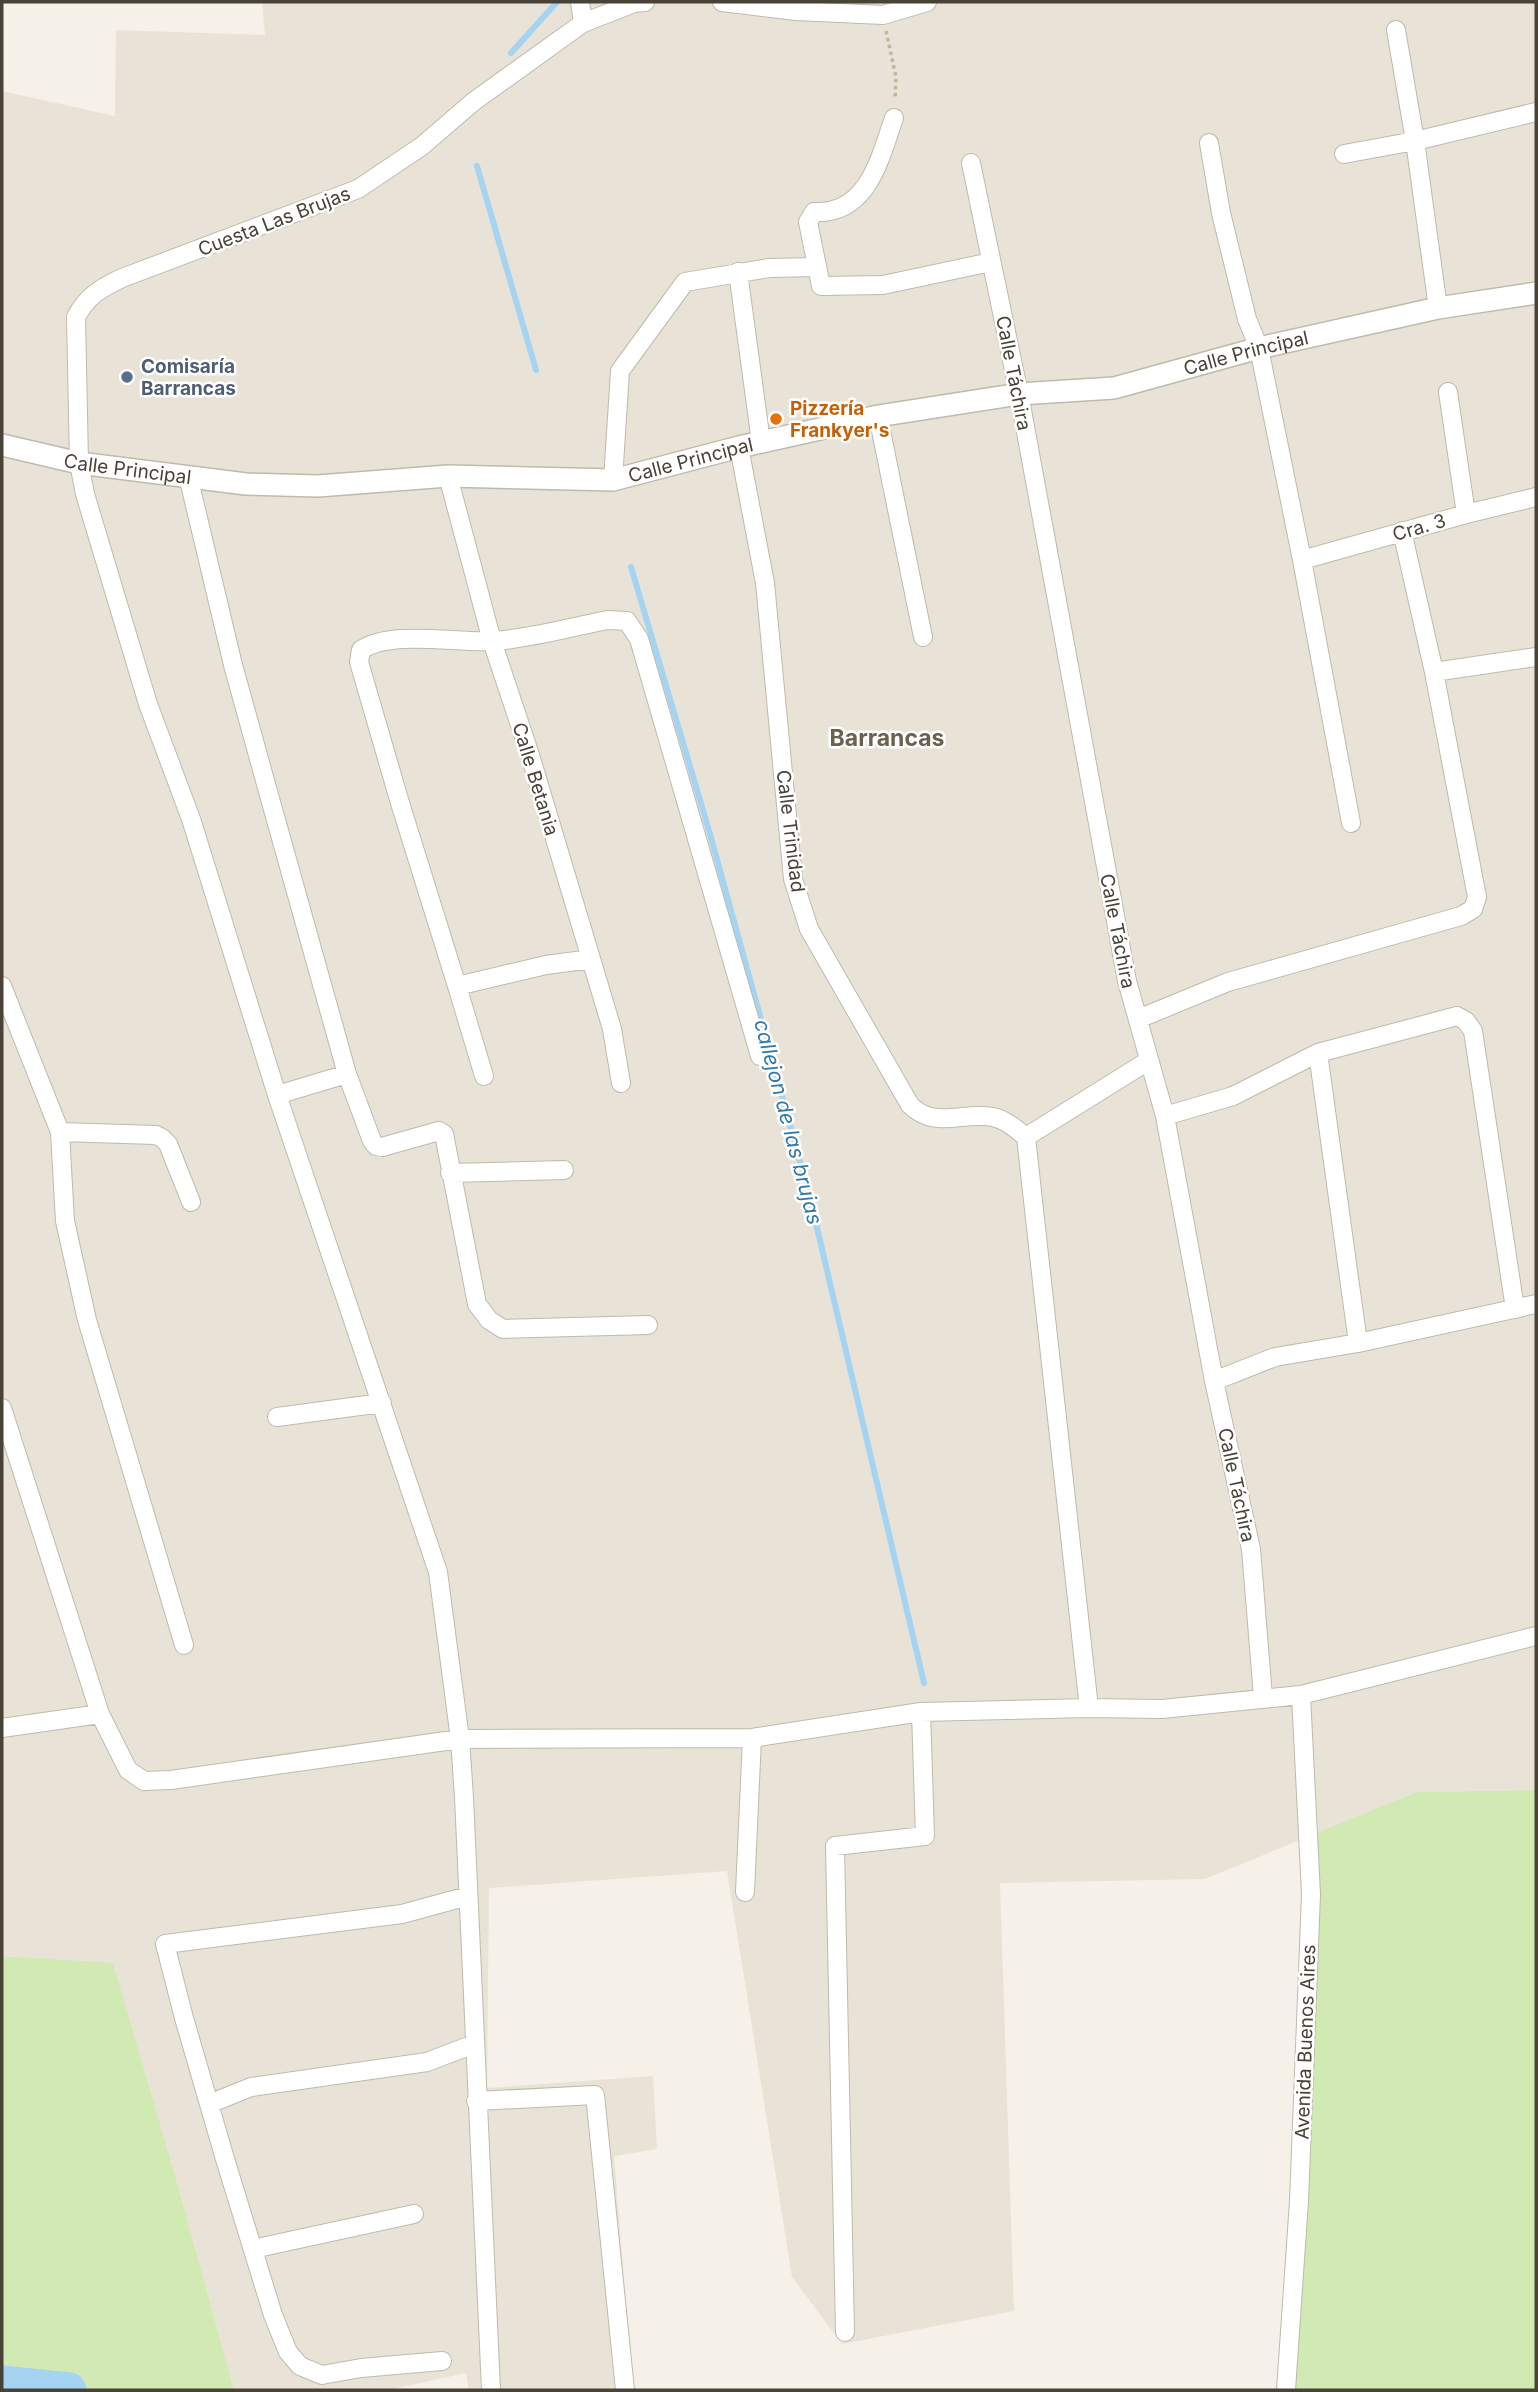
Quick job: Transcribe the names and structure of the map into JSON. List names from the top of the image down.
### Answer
{
  "streets": {
    "street": [
      "Cuesta Las Brujas",
      "Calle Principal",
      "Calle Táchira",
      "Cra. 3",
      "Calle Betania",
      "Calle Trinidad",
      "Avenida Buenos Aires"
    ]
  },
  "crossings": [
    ["Cuesta Las Brujas", "Calle Principal"],
    ["Calle Principal", "Calle Táchira"],
    ["Calle Principal", "Calle Betania"],
    ["Calle Principal", "Calle Trinidad"]
  ],
  "districts": ["Barrancas"],
  "water": ["callejon de las brujas"],
  "places": ["Comisaría Barrancas", "Pizzería Frankyer's"]
}
